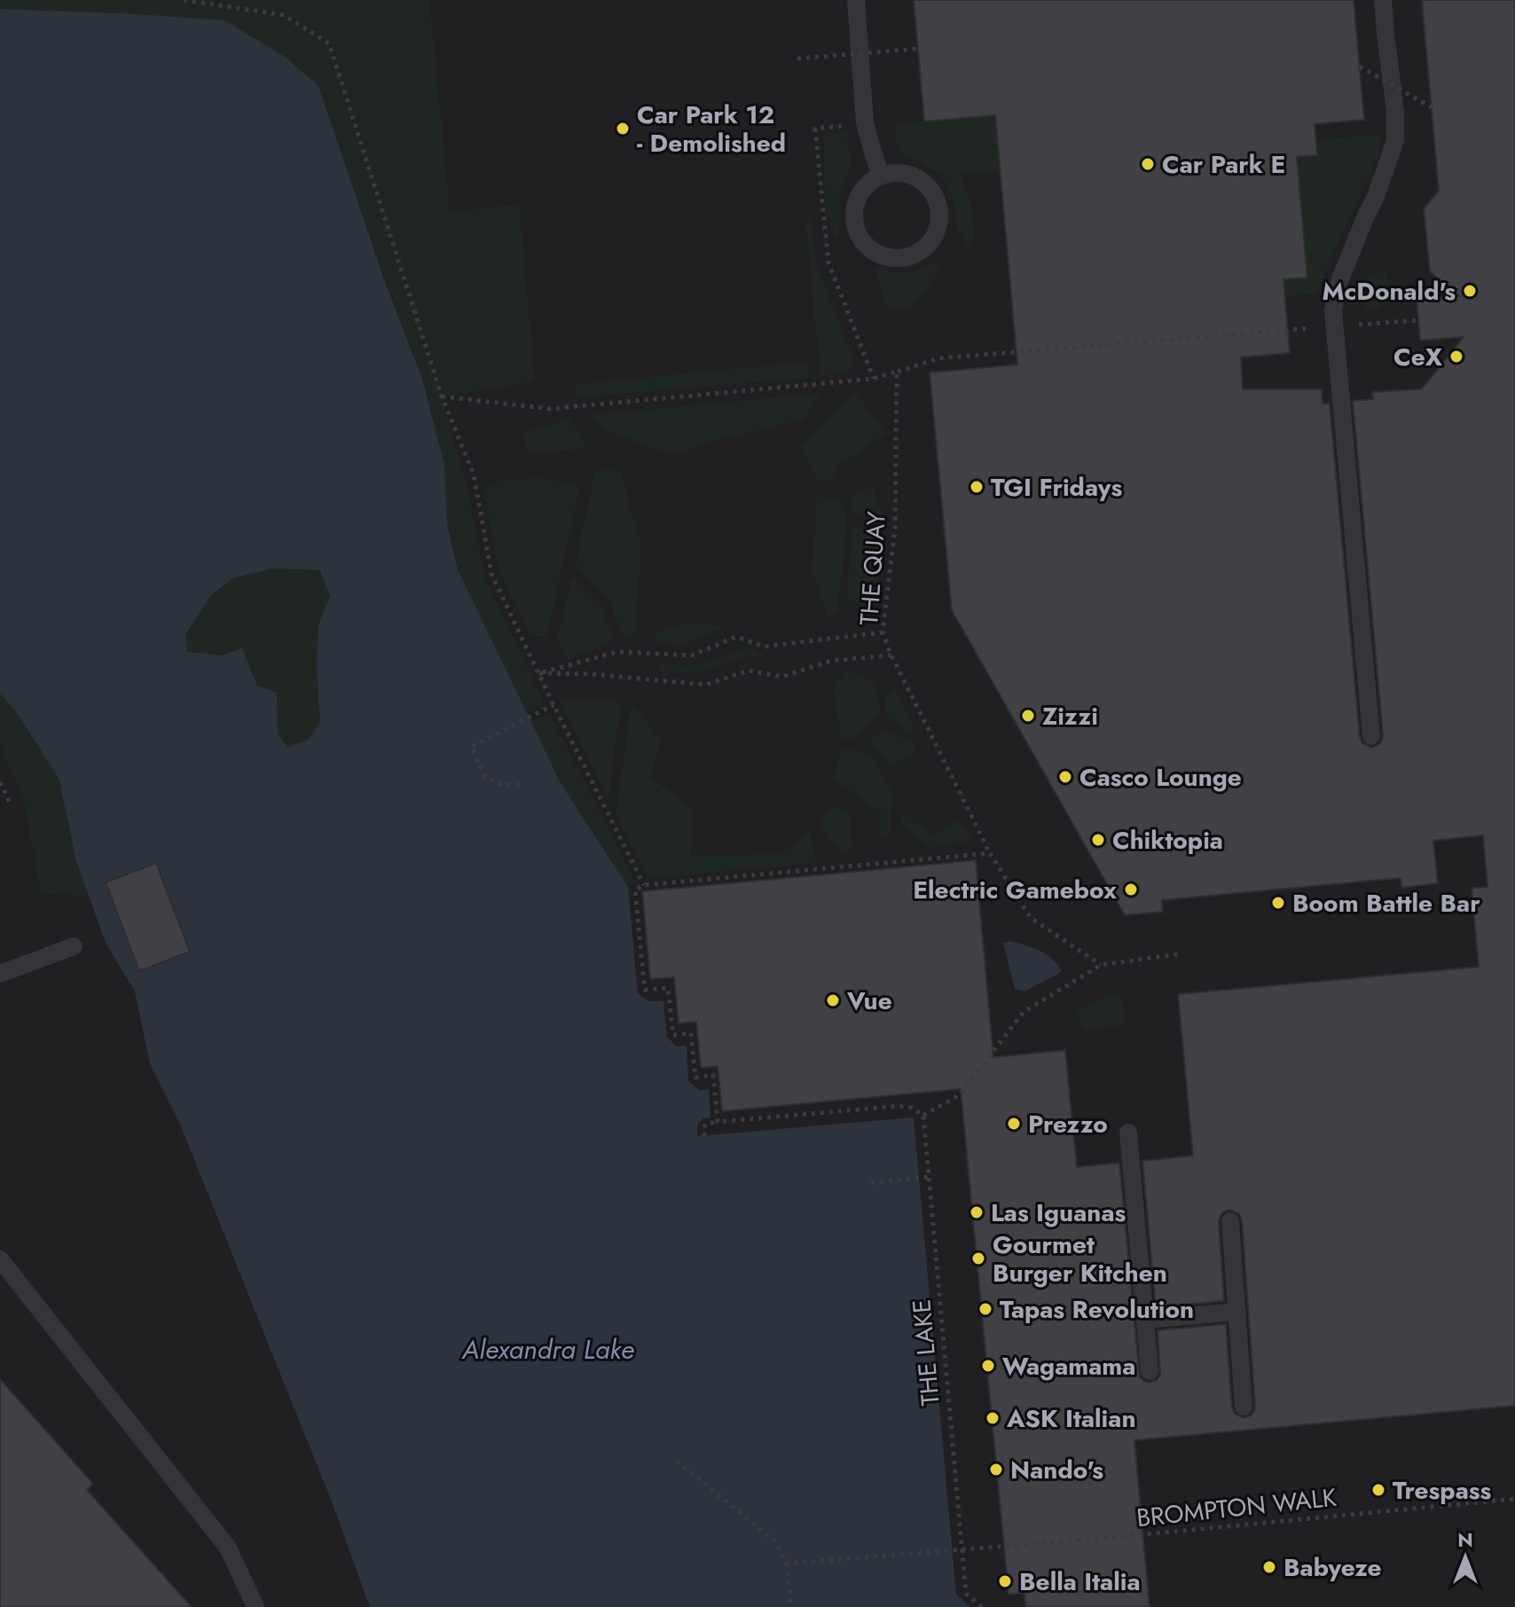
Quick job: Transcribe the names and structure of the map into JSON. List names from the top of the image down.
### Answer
{
  "streets": {
    "path": ["THE QUAY", "THE LAKE", "BROMPTON WALK"]
  },
  "crossings": [
    ["THE LAKE", "BROMPTON WALK"]
  ],
  "water": ["Alexandra Lake"],
  "places": [
    "Car Park 12 - Demolished",
    "Car Park E",
    "McDonald's",
    "CeX",
    "TGI Fridays",
    "Zizzi",
    "Casco Lounge",
    "Chiktopia",
    "Electric Gamebox",
    "Boom Battle Bar",
    "Vue",
    "Prezzo",
    "Las Iguanas",
    "Gourmet Burger Kitchen",
    "Tapas Revolution",
    "Wagamama",
    "ASK Italian",
    "Nando's",
    "Trespass",
    "Babyeze",
    "Bella Italia"
  ],
  "north": "top"
}
